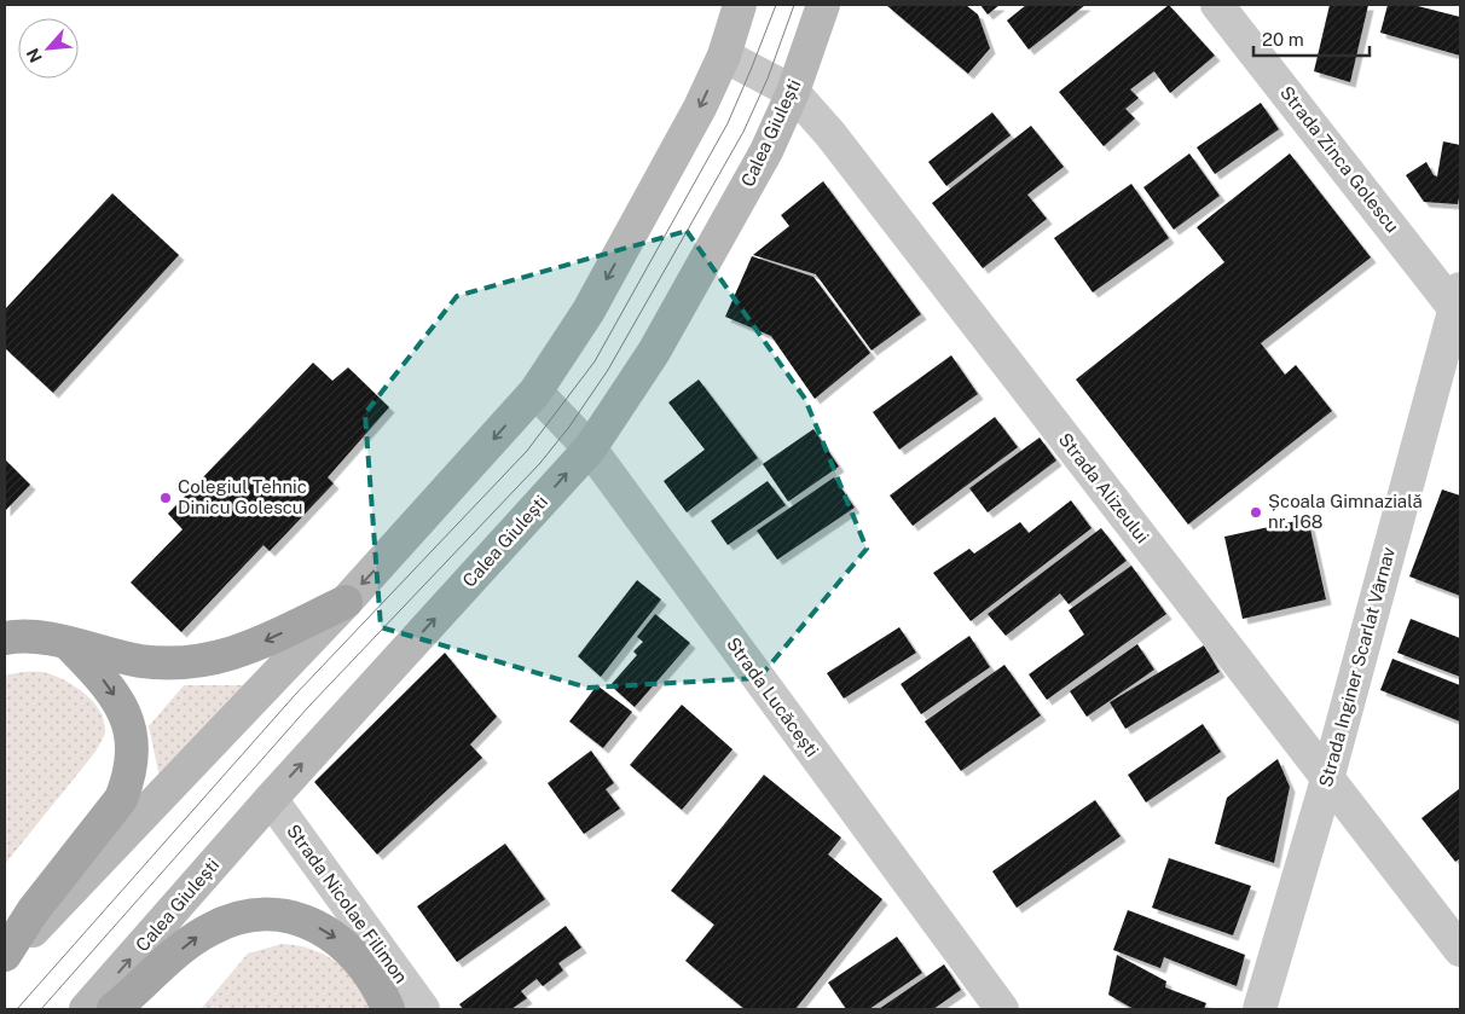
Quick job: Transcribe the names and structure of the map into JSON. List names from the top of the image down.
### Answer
{
  "streets": {
    "main road": ["Calea Giulești"],
    "street": [
      "Strada Zinca Golescu",
      "Strada Alizeului",
      "Strada Inginer Scarlat Vârnav",
      "Strada Lucăcești",
      "Strada Nicolae Filimon"
    ]
  },
  "crossings": [
    ["Calea Giulești", "Strada Alizeului"],
    ["Calea Giulești", "Strada Lucăcești"],
    ["Calea Giulești", "Strada Nicolae Filimon"],
    ["Strada Zinca Golescu", "Strada Inginer Scarlat Vârnav"],
    ["Strada Alizeului", "Strada Inginer Scarlat Vârnav"]
  ],
  "places": ["Colegiul Tehnic Dinicu Golescu", "Școala Gimnazială nr. 168"],
  "scale_bar": "20 m",
  "north": "bottom left"
}
